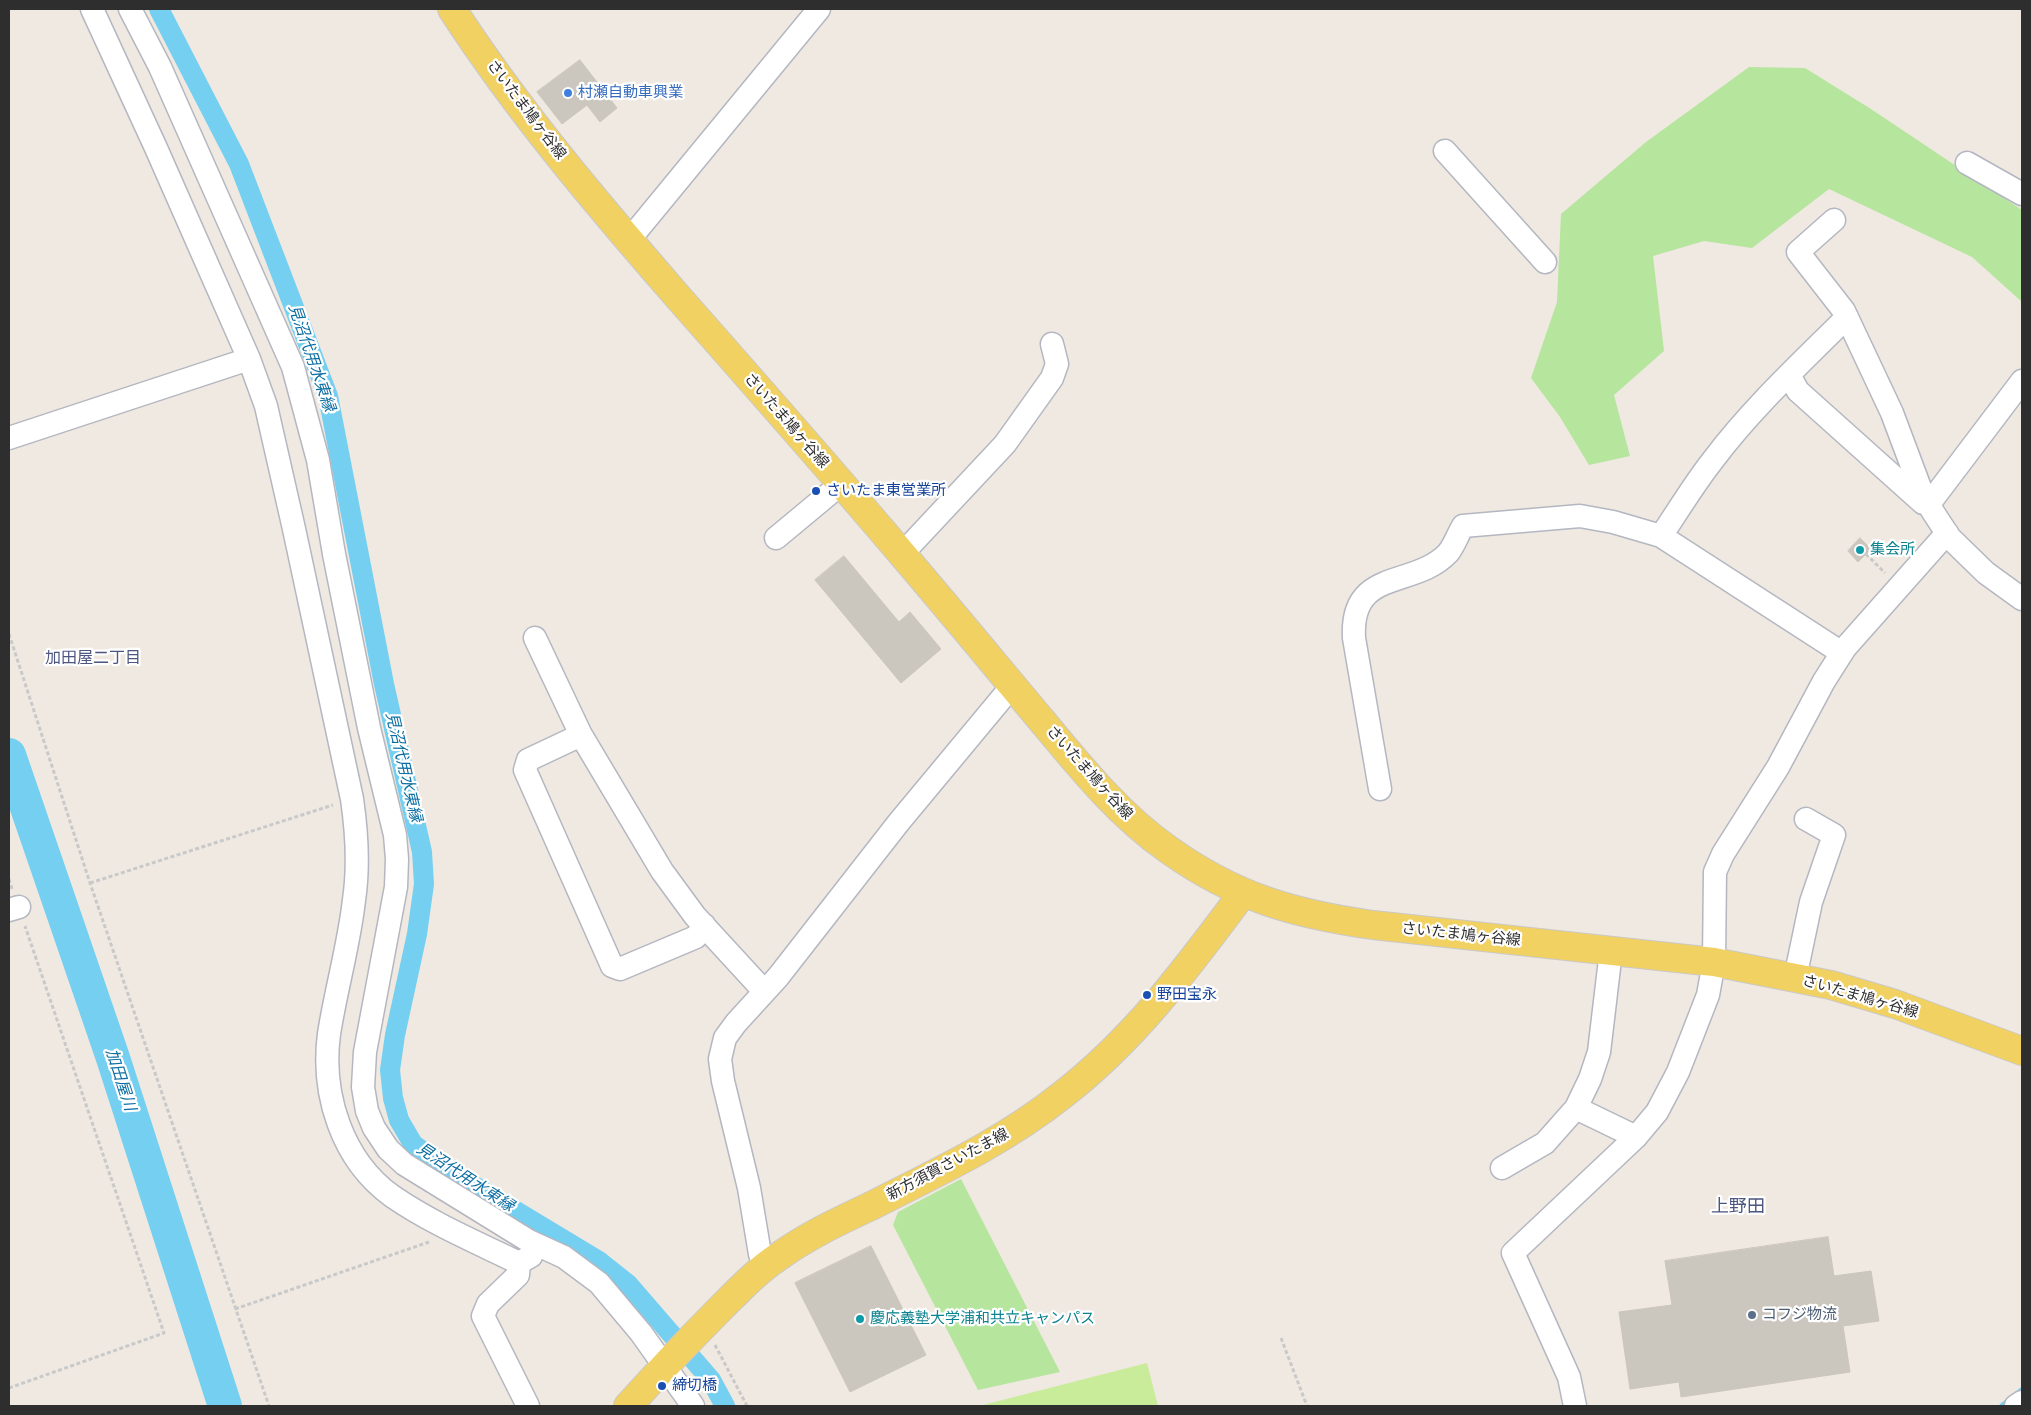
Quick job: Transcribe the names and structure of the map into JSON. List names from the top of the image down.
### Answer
{
  "streets": {
    "main road": ["さいたま鳩ヶ谷線", "新方須賀さいたま線"]
  },
  "crossings": [
    ["さいたま鳩ヶ谷線", "新方須賀さいたま線"]
  ],
  "districts": ["加田屋二丁目", "上野田"],
  "water": ["見沼代用水東縁", "加田屋川"],
  "places": [
    "村瀬自動車興業",
    "さいたま東営業所",
    "集会所",
    "野田宝永",
    "コフジ物流",
    "慶応義塾大学浦和共立キャンパス",
    "締切橋"
  ]
}
